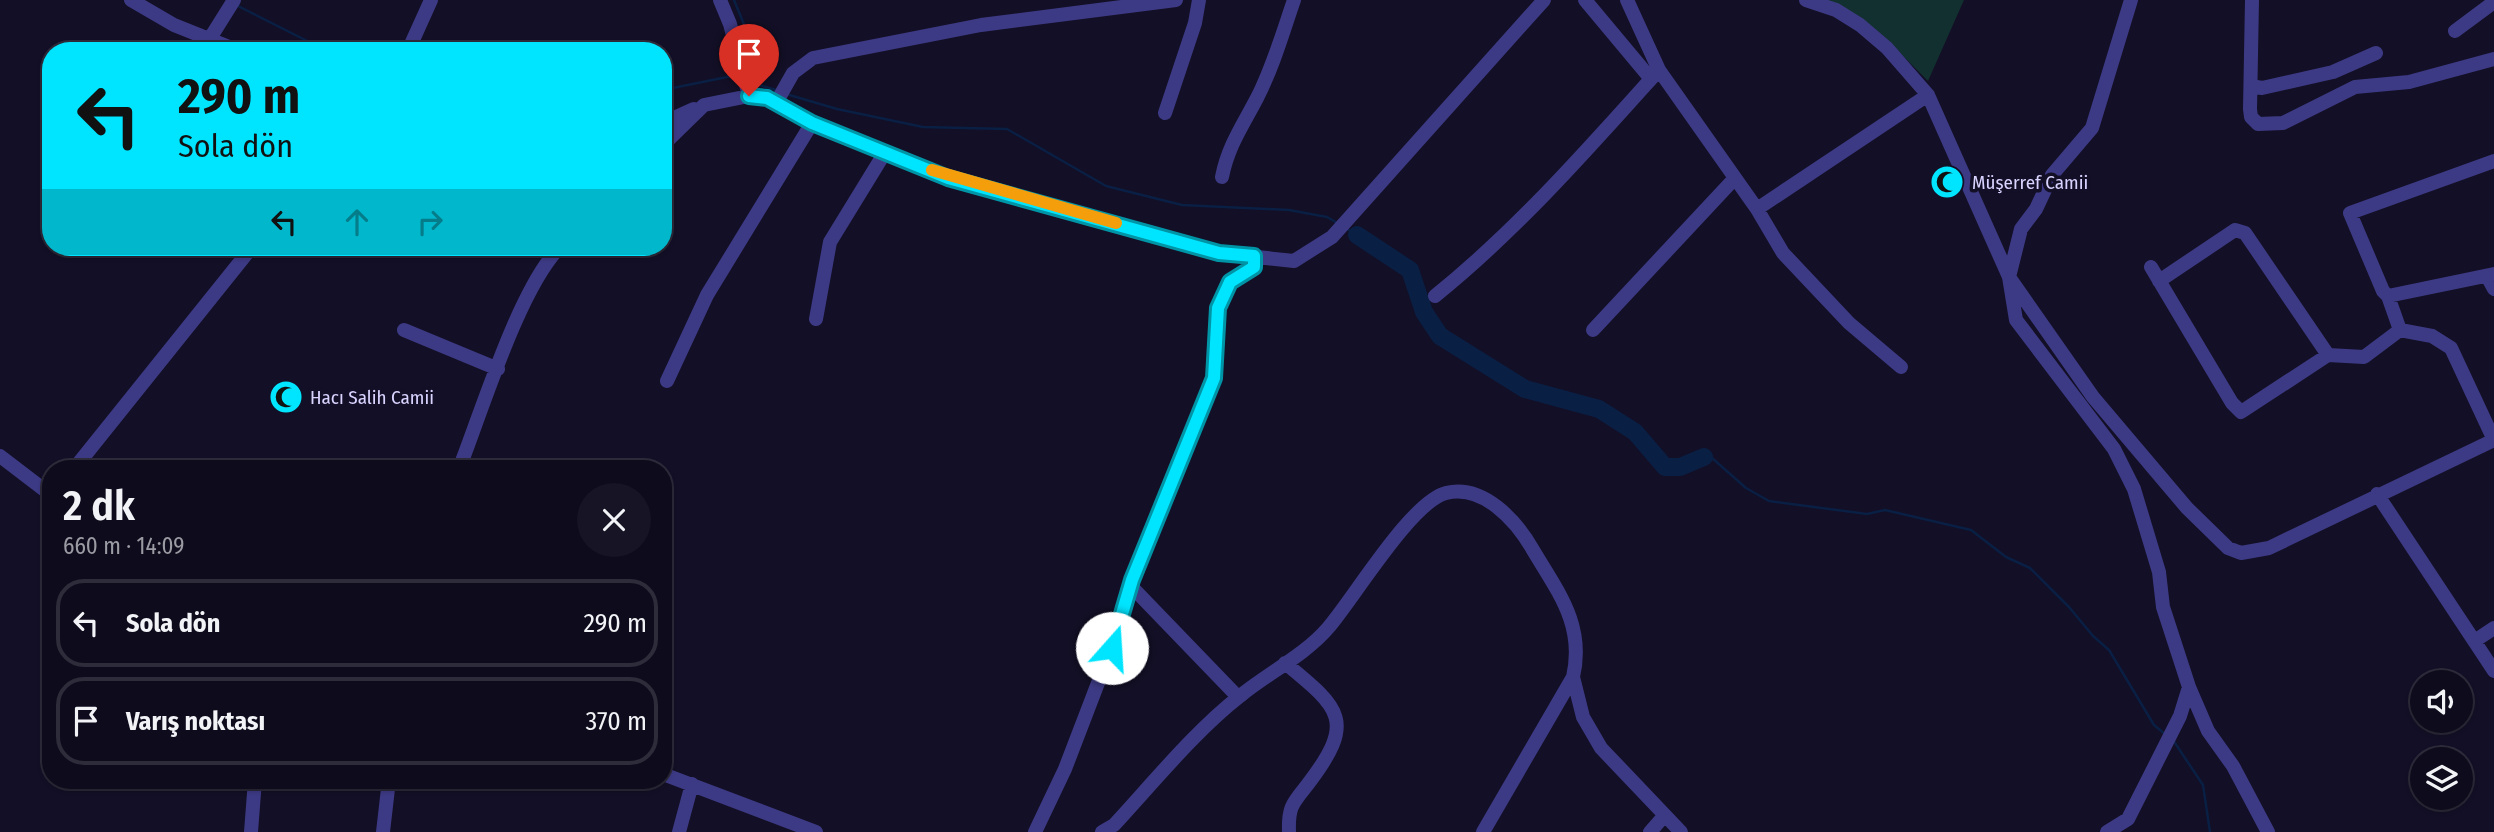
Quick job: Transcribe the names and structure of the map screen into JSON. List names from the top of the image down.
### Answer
{
  "places": {
    "mosque": ["Müşerref Camii", "Hacı Salih Camii"]
  },
  "page": {
    "turn": ["290 m", "Sola dön"],
    "heading": ["2 dk", "660 m · 14:09"],
    "list": [
      {
        "name": "Sola dön",
        "value": "290 m"
      },
      {
        "name": "Varış noktası",
        "value": "370 m"
      }
    ]
  }
}
